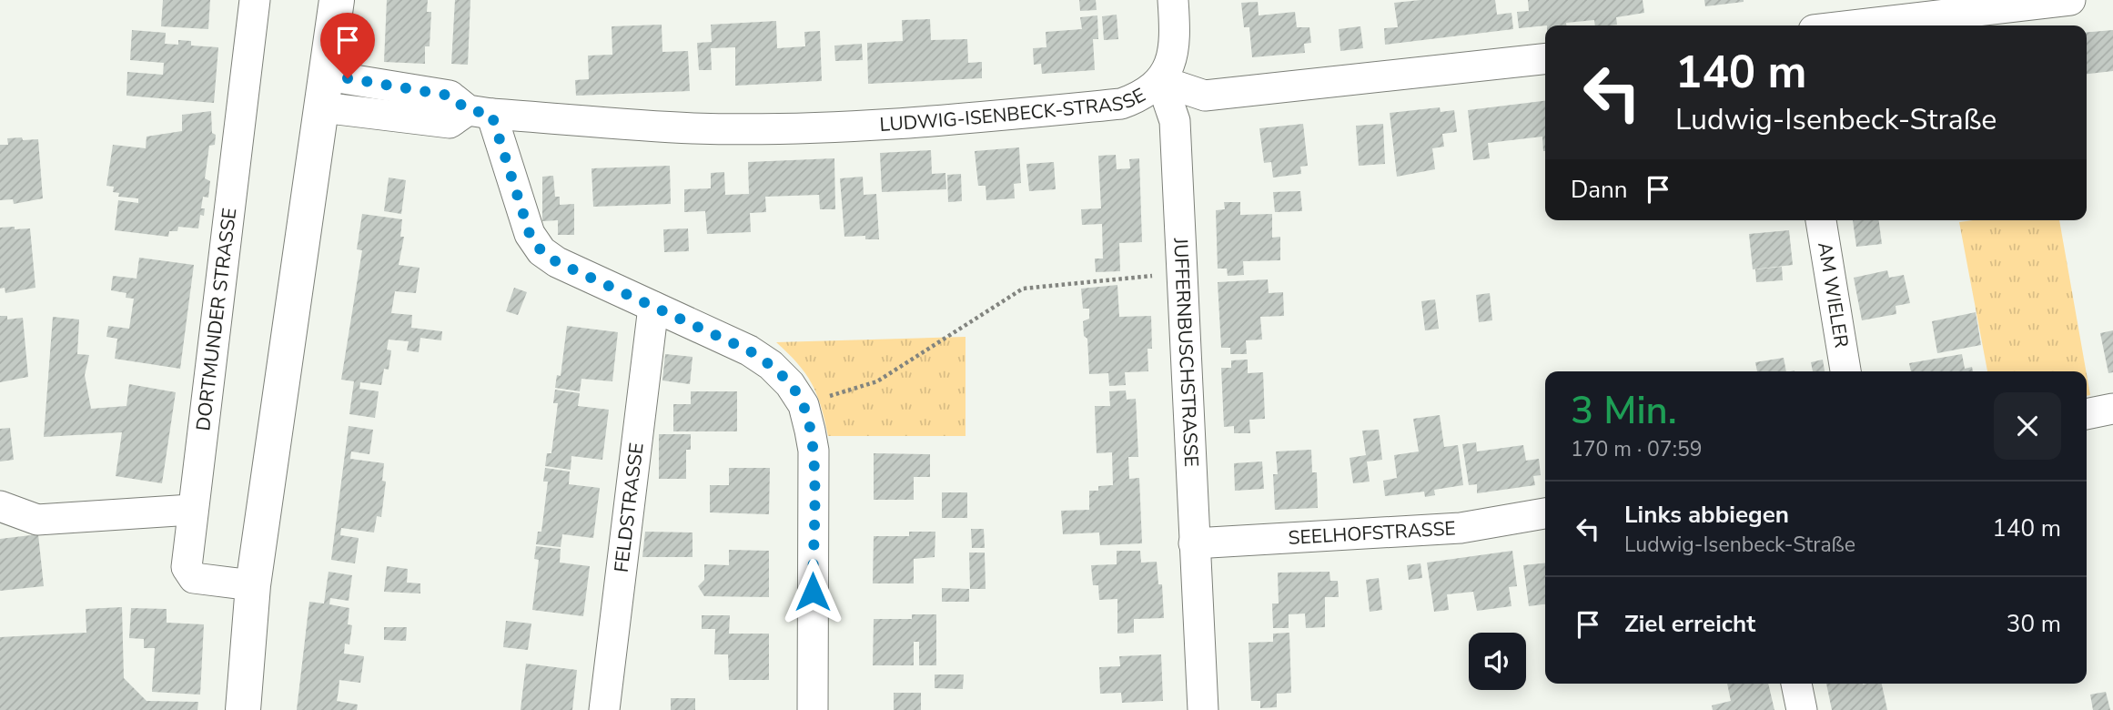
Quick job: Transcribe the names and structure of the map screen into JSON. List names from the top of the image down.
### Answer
{
  "streets": {
    "street": [
      "LUDWIG-ISENBECK-STRASSE",
      "AM WIELER",
      "DORTMUNDER STRASSE",
      "JUFFERNBUSCHSTRASSE",
      "FELDSTRASSE",
      "SEELHOFSTRASSE"
    ]
  },
  "crossings": [
    ["LUDWIG-ISENBECK-STRASSE", "JUFFERNBUSCHSTRASSE"],
    ["JUFFERNBUSCHSTRASSE", "SEELHOFSTRASSE"]
  ],
  "page": {
    "turn": ["140 m", "Ludwig-Isenbeck-Straße"],
    "then": "Dann",
    "heading": ["3 Min.", "170 m · 07:59"],
    "list": [
      {
        "name": "Links abbiegen",
        "note": "Ludwig-Isenbeck-Straße",
        "value": "140 m"
      },
      {
        "name": "Ziel erreicht",
        "value": "30 m"
      }
    ]
  }
}
